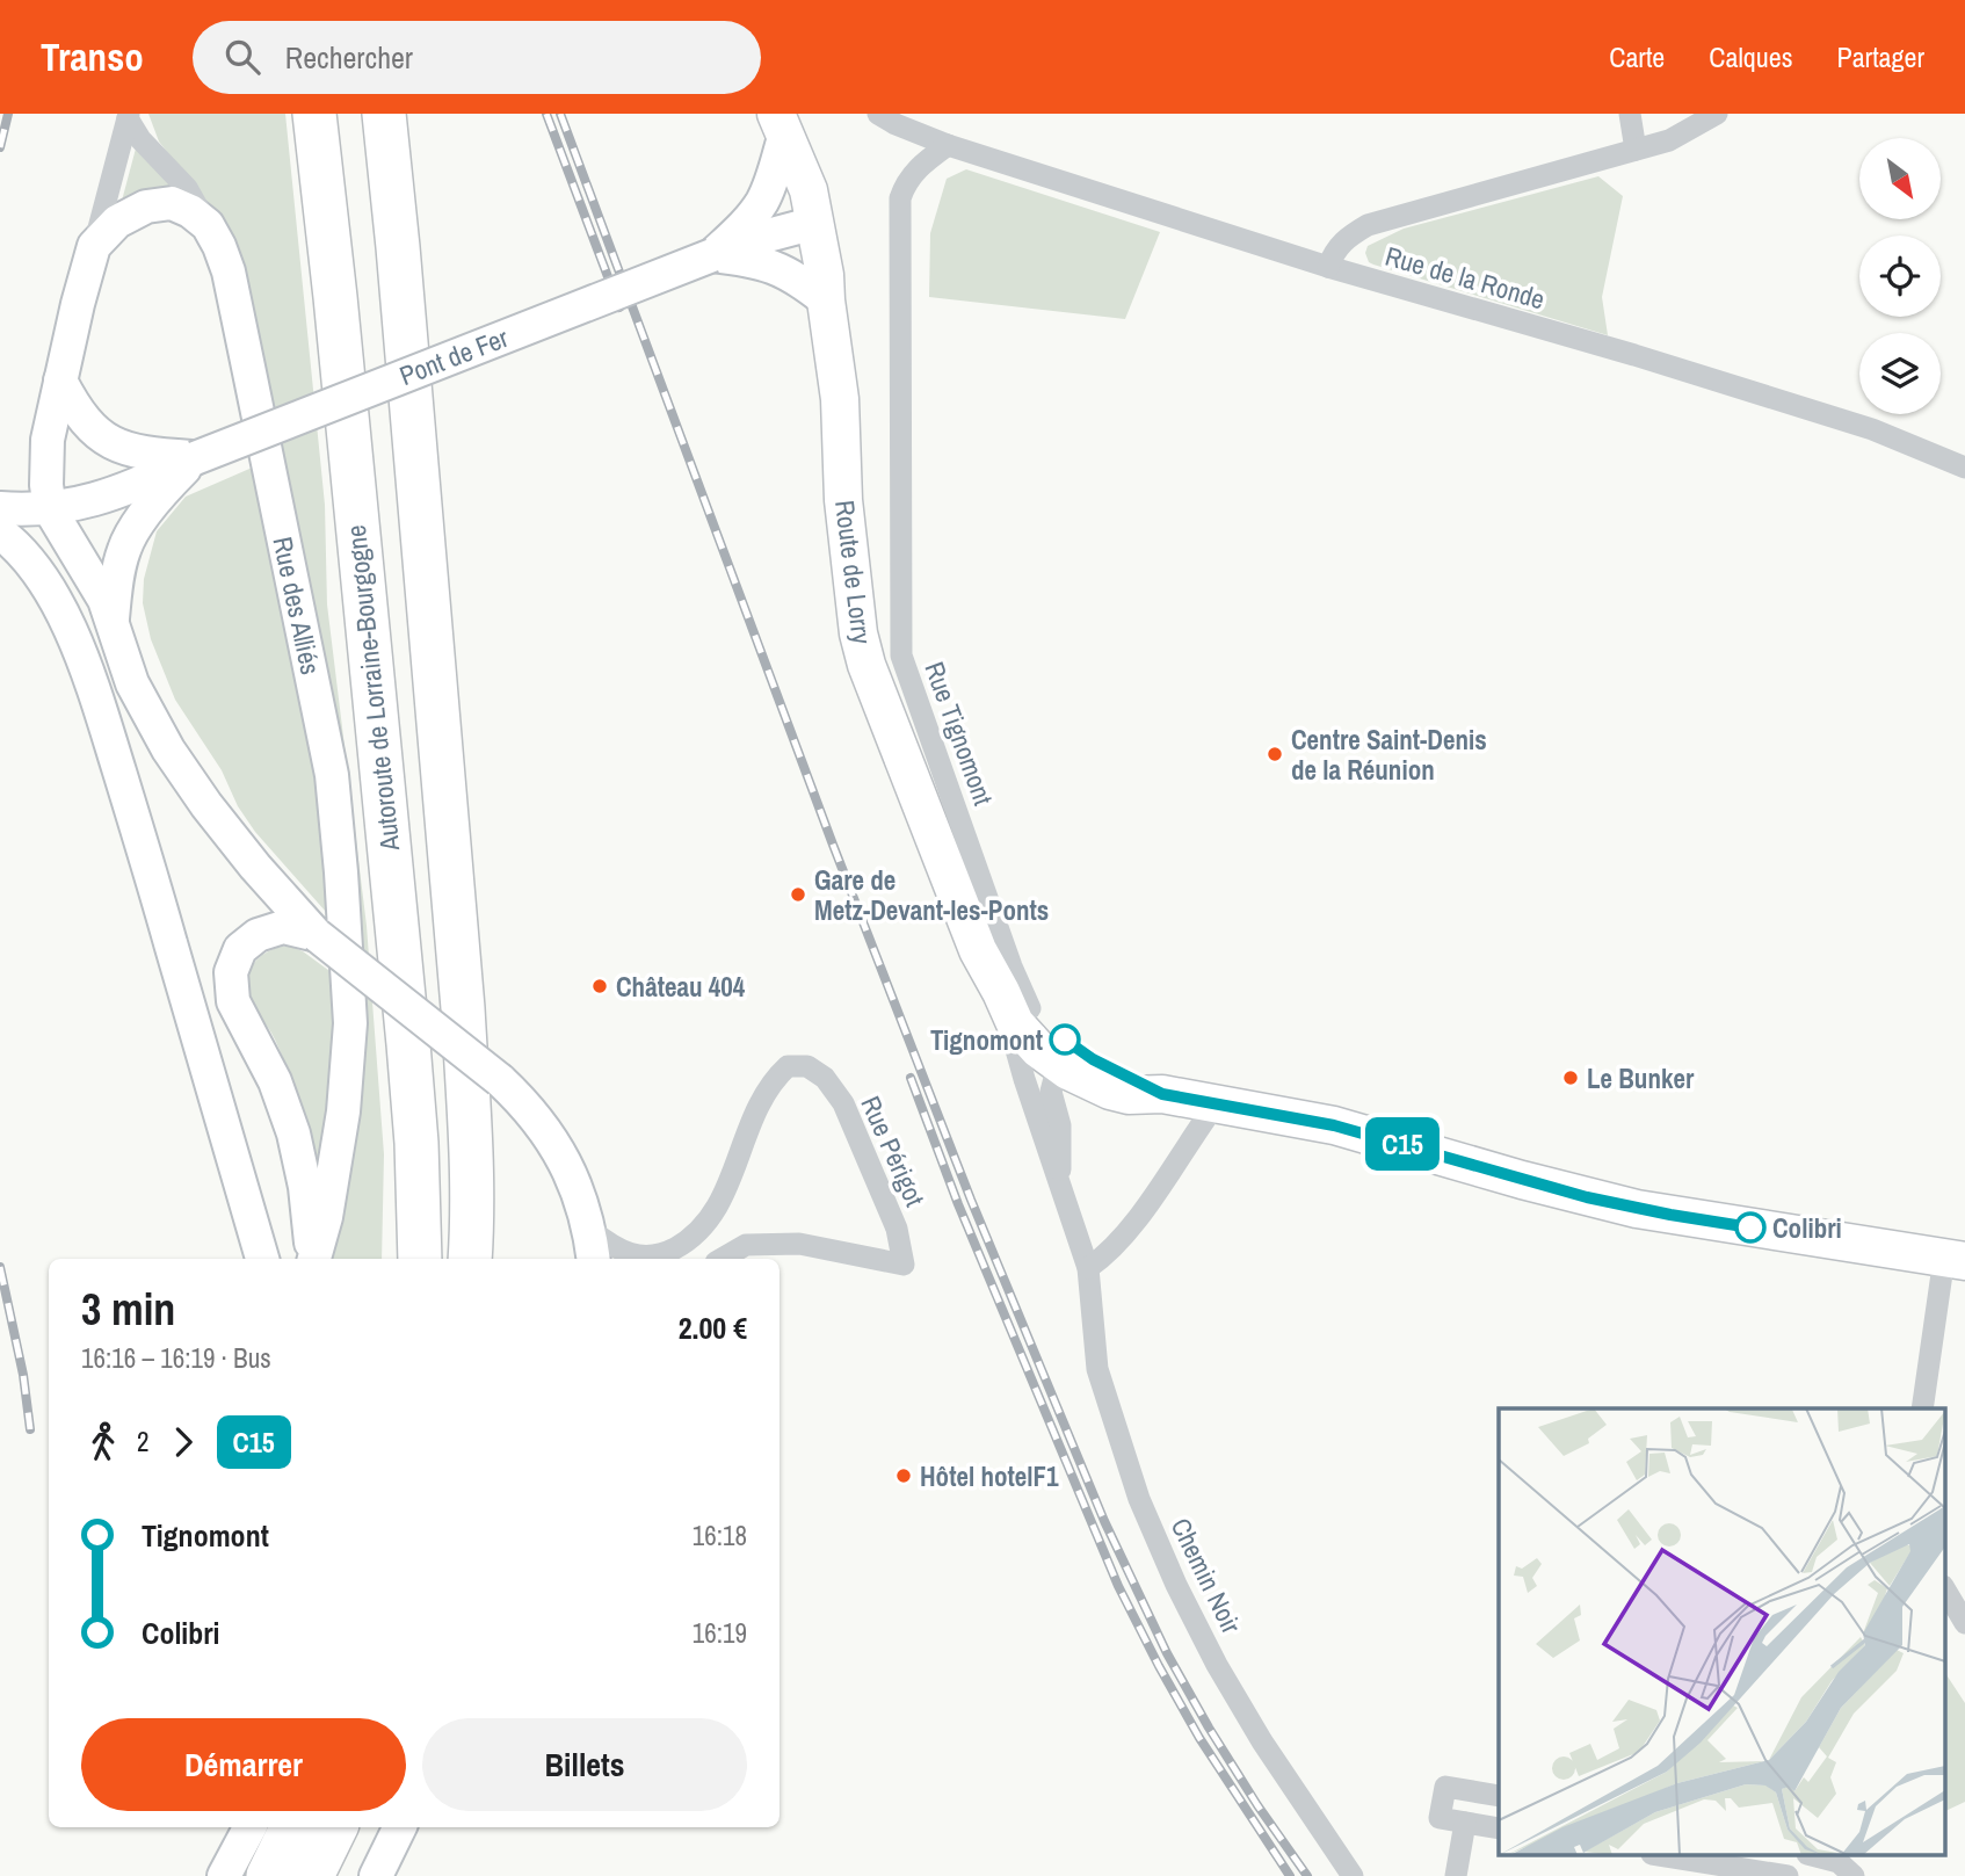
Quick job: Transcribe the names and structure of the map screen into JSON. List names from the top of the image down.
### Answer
{
  "streets": {
    "highway": ["Autoroute de Lorraine-Bourgogne"],
    "main road": ["Pont de Fer", "Route de Lorry", "Rue des Alliés"],
    "street": [
      "Rue de la Ronde",
      "Rue Tignomont",
      "Rue Périgot",
      "Chemin Noir"
    ]
  },
  "crossings": [
    ["Rue de la Ronde", "Rue Tignomont"],
    ["Pont de Fer", "Route de Lorry"],
    ["Route de Lorry", "Rue Tignomont"],
    ["Route de Lorry", "Chemin Noir"],
    ["Rue Tignomont", "Chemin Noir"]
  ],
  "places": [
    "Centre Saint-Denis de la Réunion",
    "Gare de Metz-Devant-les-Ponts",
    "Château 404",
    "Tignomont",
    "Le Bunker",
    "Colibri",
    "Hôtel hotelF1"
  ],
  "lines": ["bus line C15"],
  "north": "bottom right",
  "page": {
    "header": "Transo",
    "search": "Rechercher",
    "nav": ["Carte", "Calques", "Partager"],
    "on_map": "C15",
    "heading": ["3 min", "16:16 – 16:19 · Bus", "2.00 €"],
    "legs": ["2", "C15"],
    "list": [
      {
        "name": "Tignomont",
        "value": "16:18"
      },
      {
        "name": "Colibri",
        "value": "16:19"
      }
    ],
    "buttons": ["Démarrer", "Billets"]
  }
}
